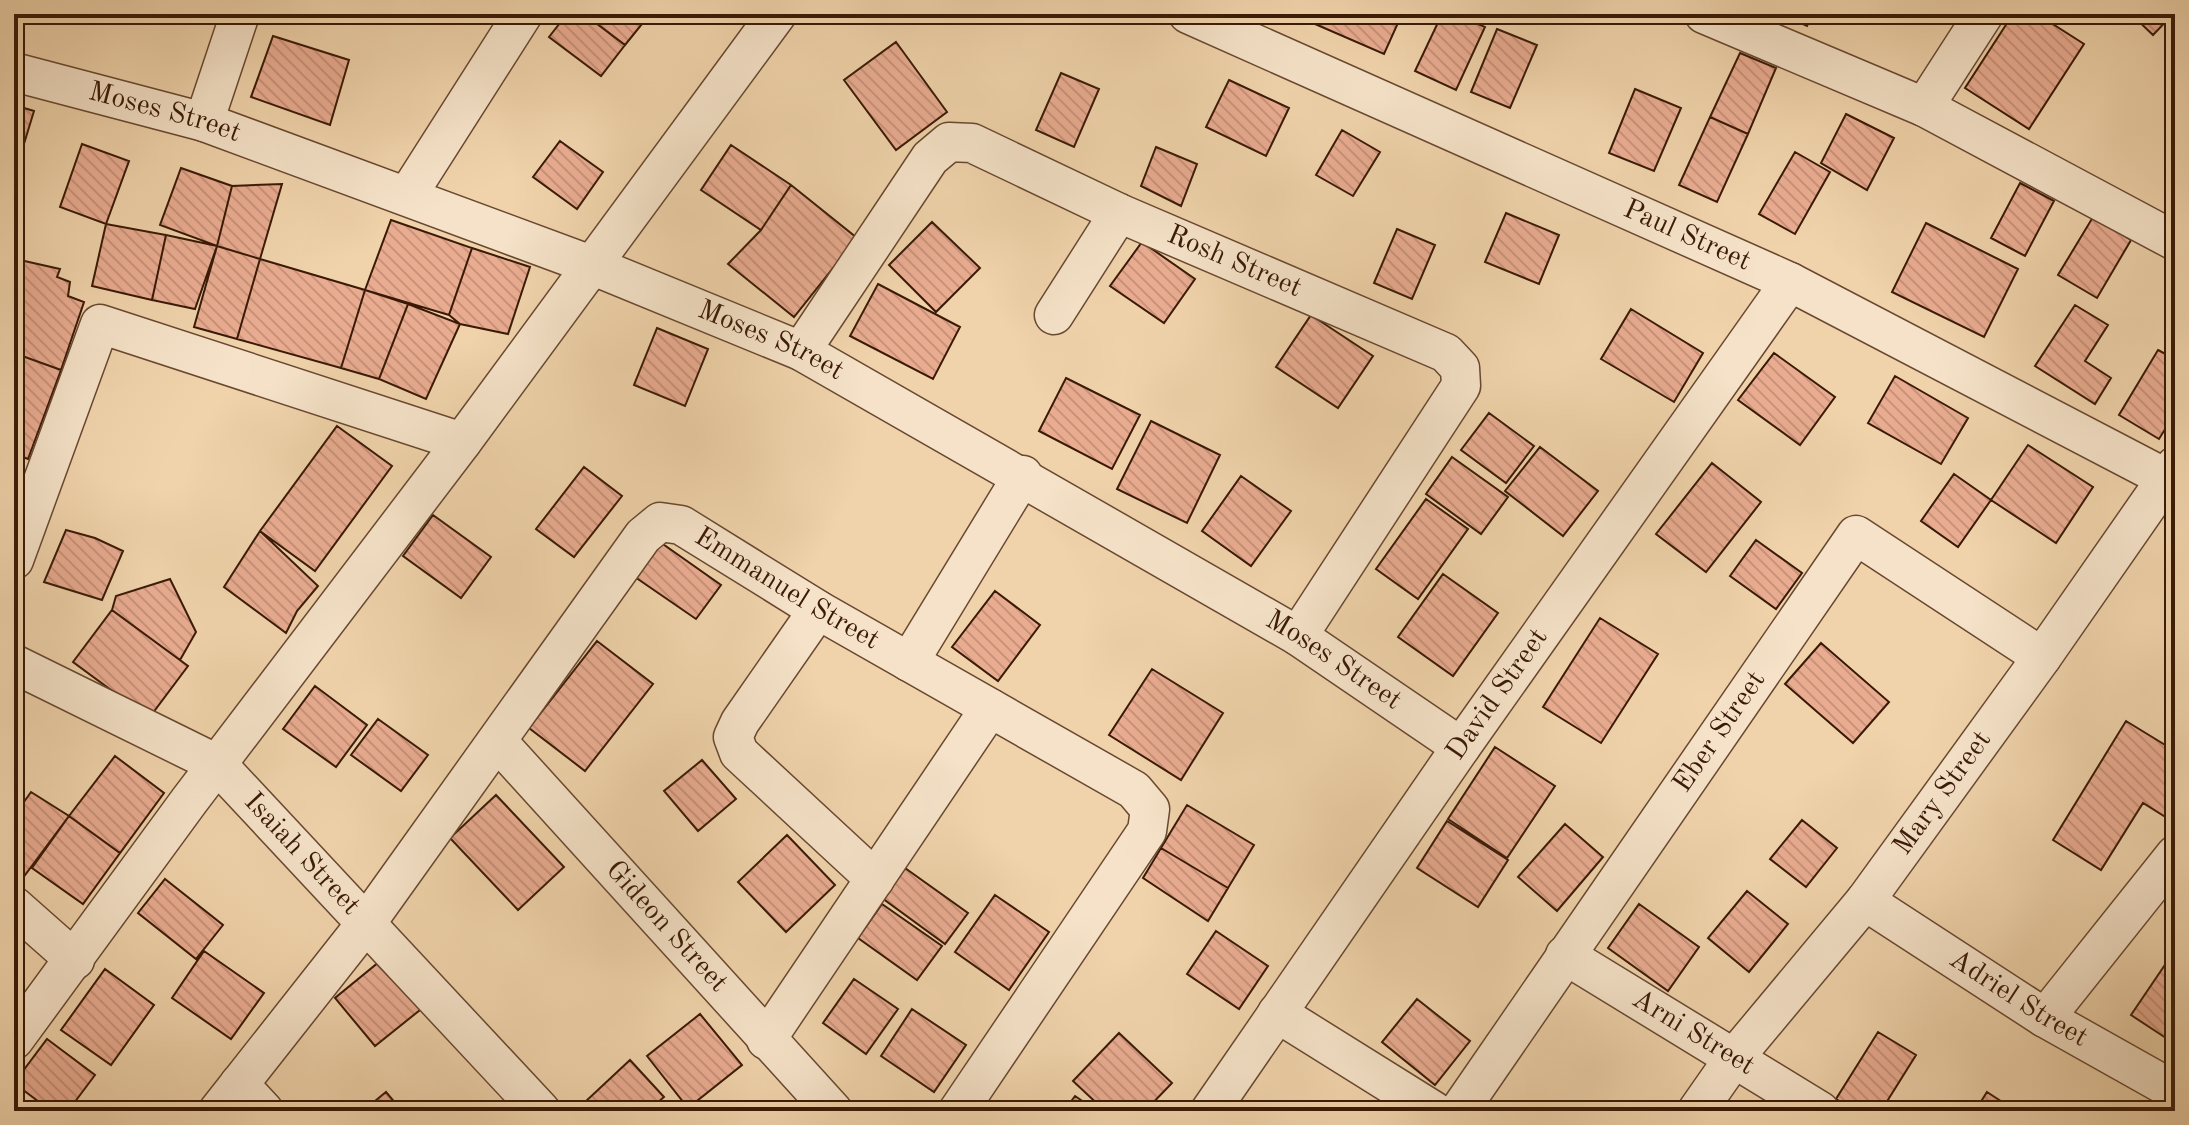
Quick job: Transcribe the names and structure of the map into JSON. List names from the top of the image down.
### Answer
{
  "streets": {
    "street": [
      "Moses Street",
      "Paul Street",
      "Rosh Street",
      "Emmanuel Street",
      "David Street",
      "Eber Street",
      "Mary Street",
      "Isaiah Street",
      "Gideon Street",
      "Adriel Street",
      "Arni Street"
    ]
  },
  "crossings": [
    ["Moses Street", "Rosh Street"],
    ["Moses Street", "David Street"],
    ["Paul Street", "David Street"],
    ["Paul Street", "Mary Street"],
    ["Emmanuel Street", "Isaiah Street"],
    ["Emmanuel Street", "Gideon Street"],
    ["Eber Street", "Mary Street"],
    ["Eber Street", "Arni Street"],
    ["Mary Street", "Adriel Street"],
    ["Mary Street", "Arni Street"]
  ]
}
